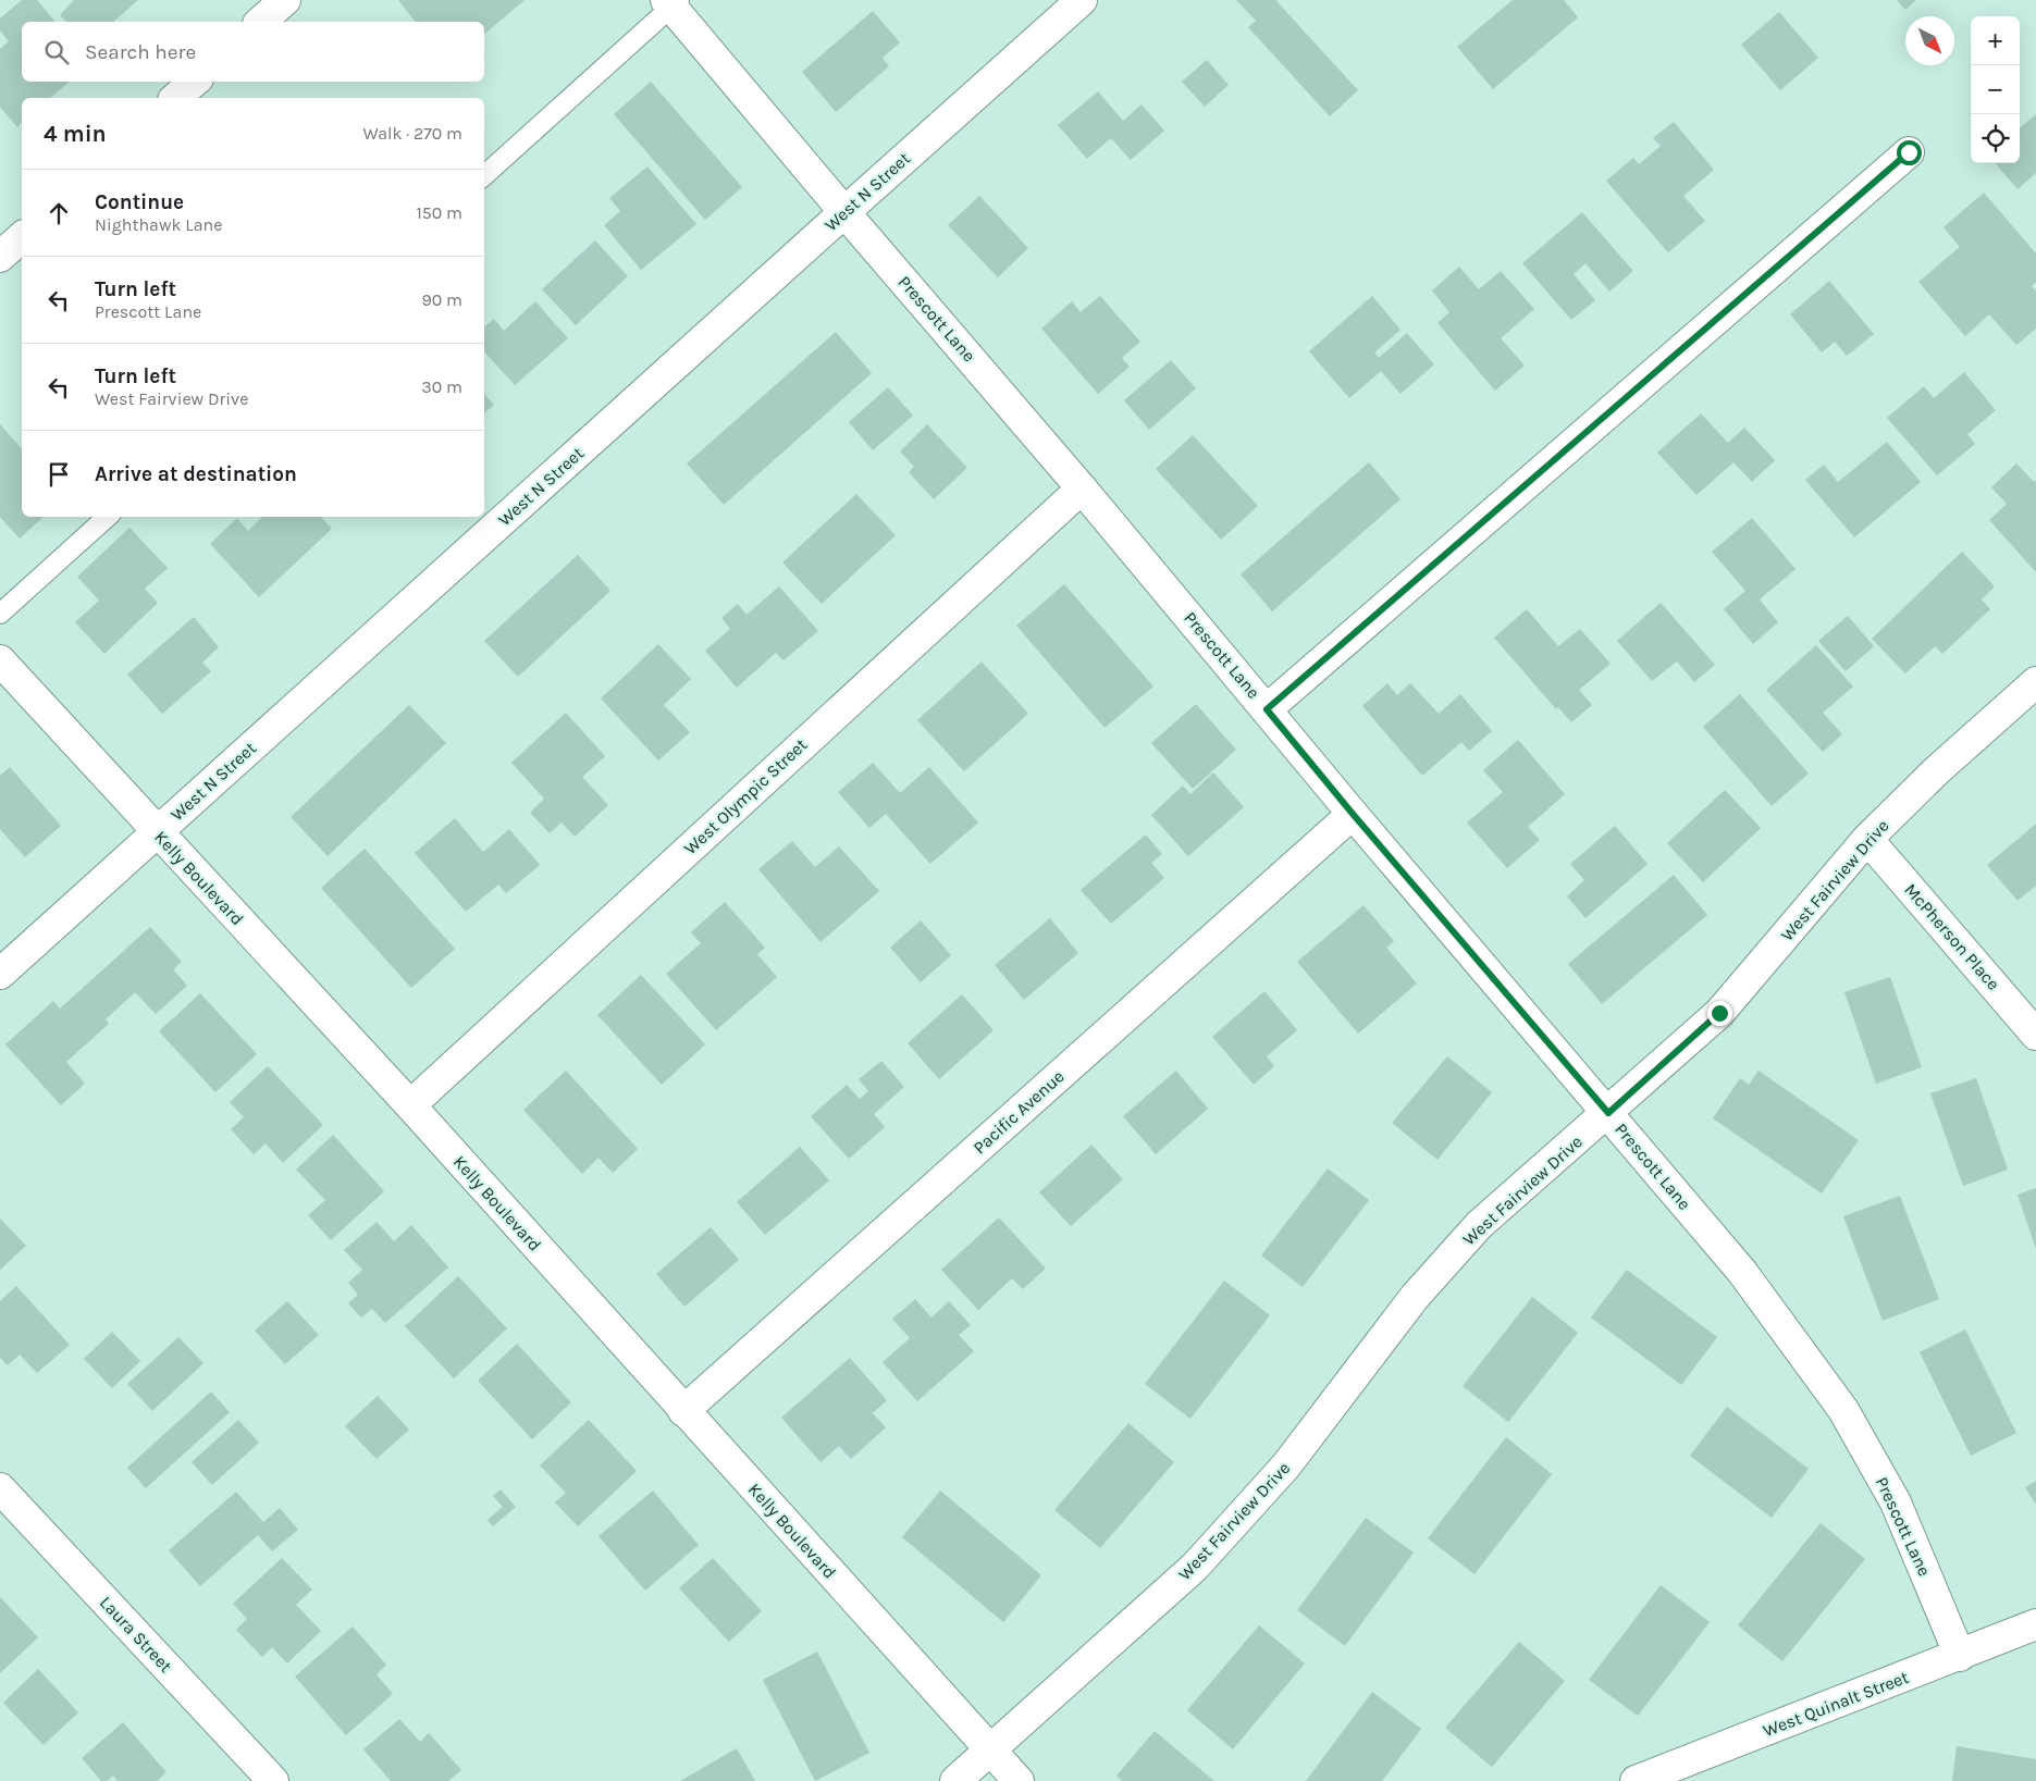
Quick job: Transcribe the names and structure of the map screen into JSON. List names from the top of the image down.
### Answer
{
  "streets": {
    "street": [
      "West N Street",
      "Prescott Lane",
      "West Olympic Street",
      "Kelly Boulevard",
      "West Fairview Drive",
      "McPherson Place",
      "Pacific Avenue",
      "Laura Street",
      "West Quinalt Street"
    ]
  },
  "crossings": [
    ["West N Street", "Prescott Lane"],
    ["West N Street", "Kelly Boulevard"],
    ["Prescott Lane", "West Olympic Street"],
    ["Prescott Lane", "West Fairview Drive"],
    ["Prescott Lane", "Pacific Avenue"],
    ["Prescott Lane", "West Quinalt Street"],
    ["West Olympic Street", "Kelly Boulevard"],
    ["Kelly Boulevard", "West Fairview Drive"],
    ["Kelly Boulevard", "Pacific Avenue"],
    ["West Fairview Drive", "McPherson Place"]
  ],
  "north": "bottom right",
  "page": {
    "map_buttons": ["+", "−"],
    "search": "Search here",
    "heading": ["4 min", "Walk · 270 m"],
    "list": [
      ["Continue", "Nighthawk Lane", "150 m"],
      ["Turn left", "Prescott Lane", "90 m"],
      ["Turn left", "West Fairview Drive", "30 m"],
      "Arrive at destination"
    ]
  }
}
